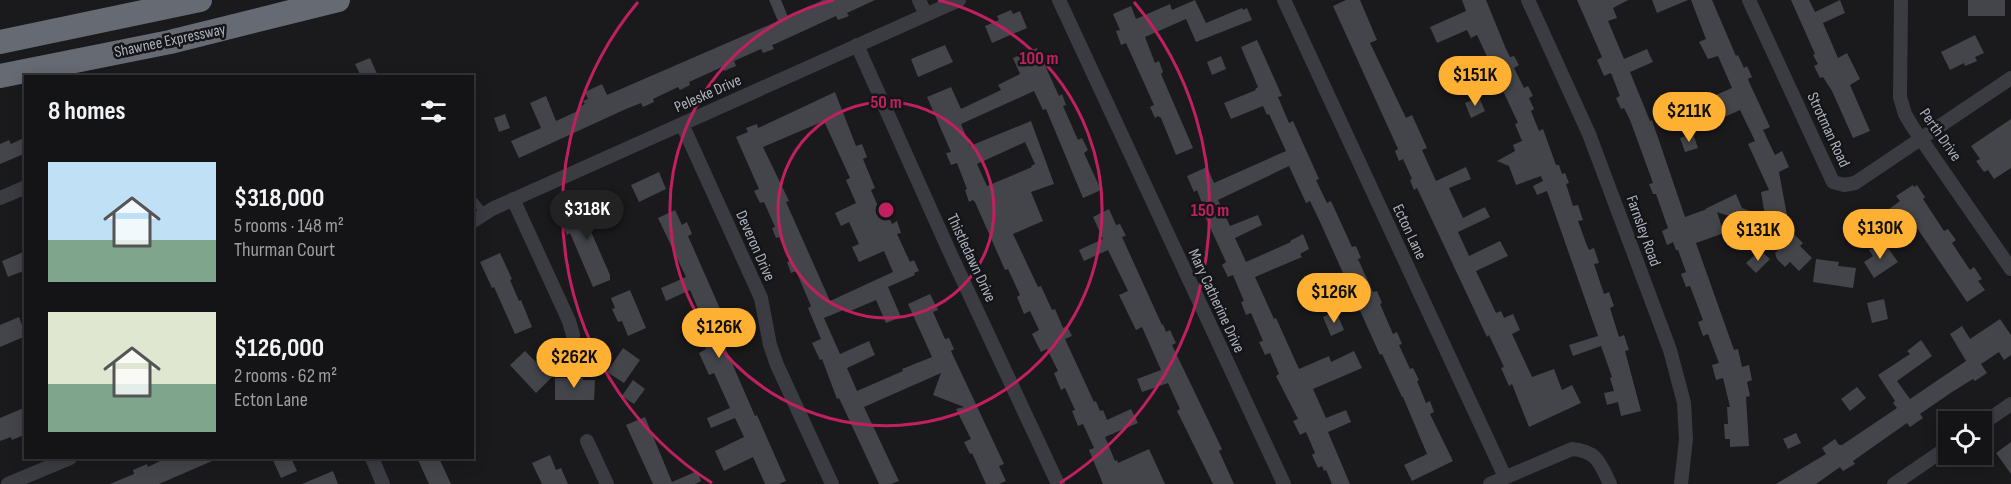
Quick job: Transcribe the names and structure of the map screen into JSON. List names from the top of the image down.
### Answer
{
  "streets": {
    "highway": ["Shawnee Expressway"],
    "street": [
      "Peleske Drive",
      "Strotman Road",
      "Perth Drive",
      "Farnsley Road",
      "Ecton Lane",
      "Deveron Drive",
      "Thistledawn Drive",
      "Mary Catherine Drive"
    ]
  },
  "crossings": [
    ["Peleske Drive", "Deveron Drive"],
    ["Peleske Drive", "Thistledawn Drive"],
    ["Strotman Road", "Perth Drive"]
  ],
  "page": {
    "price": [
      "$151K",
      "$211K",
      "$318K",
      "$130K",
      "$131K",
      "$126K",
      "$126K",
      "$262K"
    ],
    "heading": "8 homes",
    "list": [
      {
        "name": "$318,000",
        "note": "5 rooms · 148 m² · Thurman Court"
      },
      {
        "name": "$126,000",
        "note": "2 rooms · 62 m² · Ecton Lane"
      }
    ]
  },
  "rings": ["100 m", "50 m", "150 m"]
}
